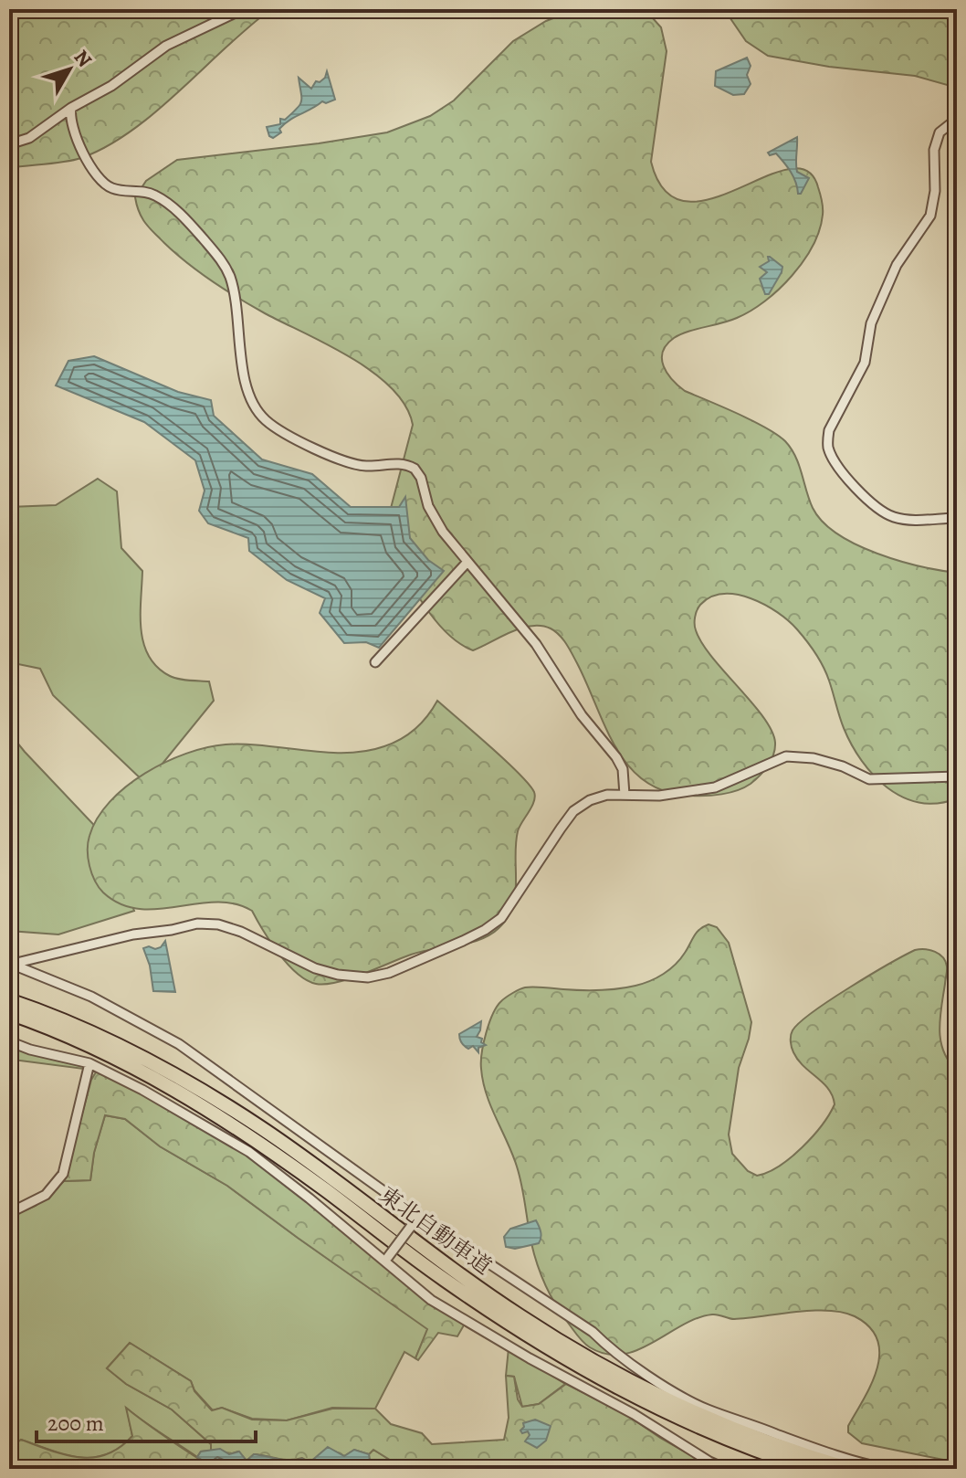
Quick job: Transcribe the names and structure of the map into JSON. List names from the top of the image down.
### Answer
{
  "streets": {
    "highway": ["東北自動車道"]
  },
  "scale_bar": "200 m",
  "north": "top right"
}
